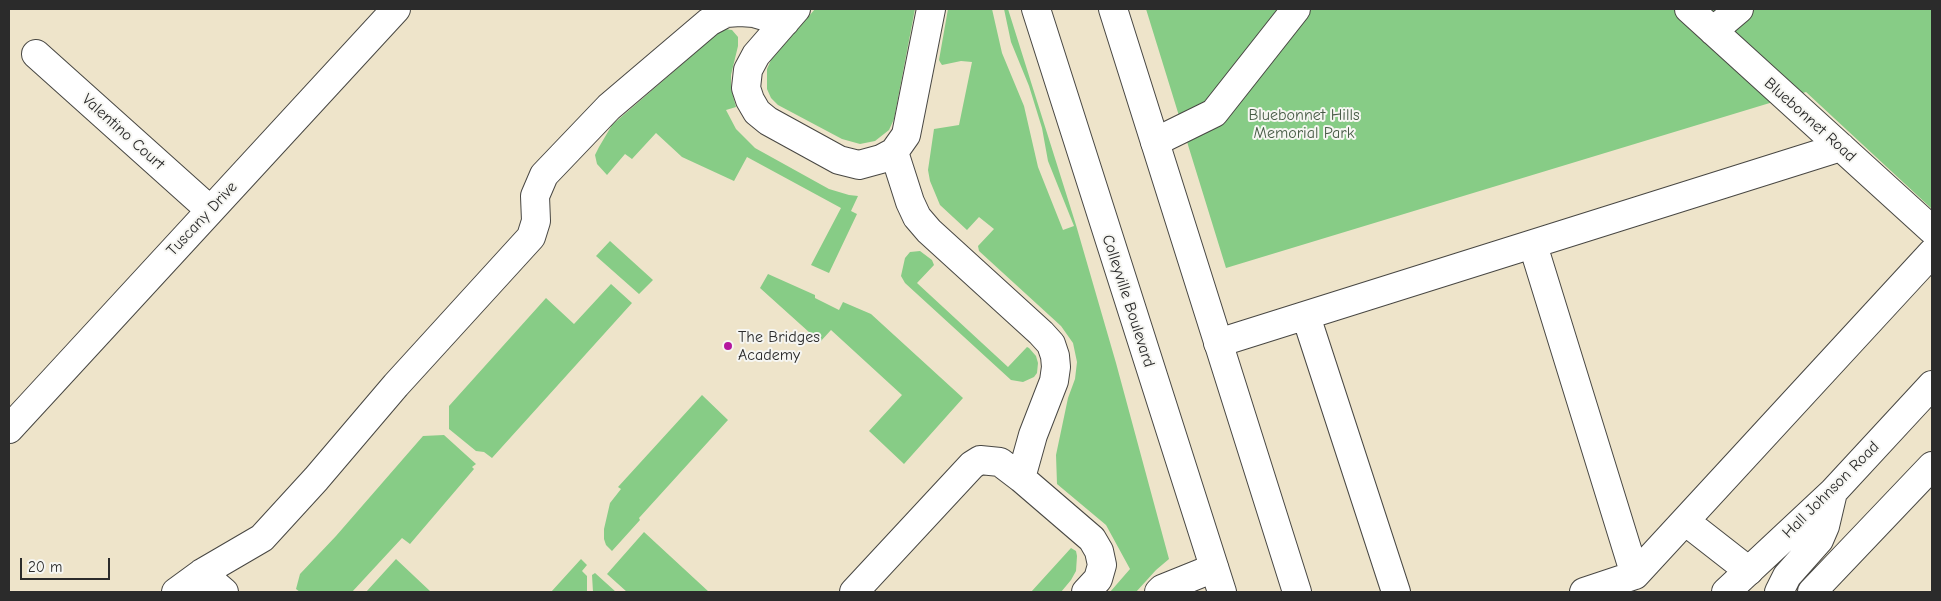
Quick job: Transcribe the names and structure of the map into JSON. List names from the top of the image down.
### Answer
{
  "streets": {
    "main road": [
      "Bluebonnet Road",
      "Valentino Court",
      "Tuscany Drive",
      "Colleyville Boulevard",
      "Hall Johnson Road"
    ]
  },
  "crossings": [
    ["Valentino Court", "Tuscany Drive"]
  ],
  "parks": ["Bluebonnet Hills Memorial Park"],
  "places": ["The Bridges Academy"],
  "scale_bar": "20 m"
}
